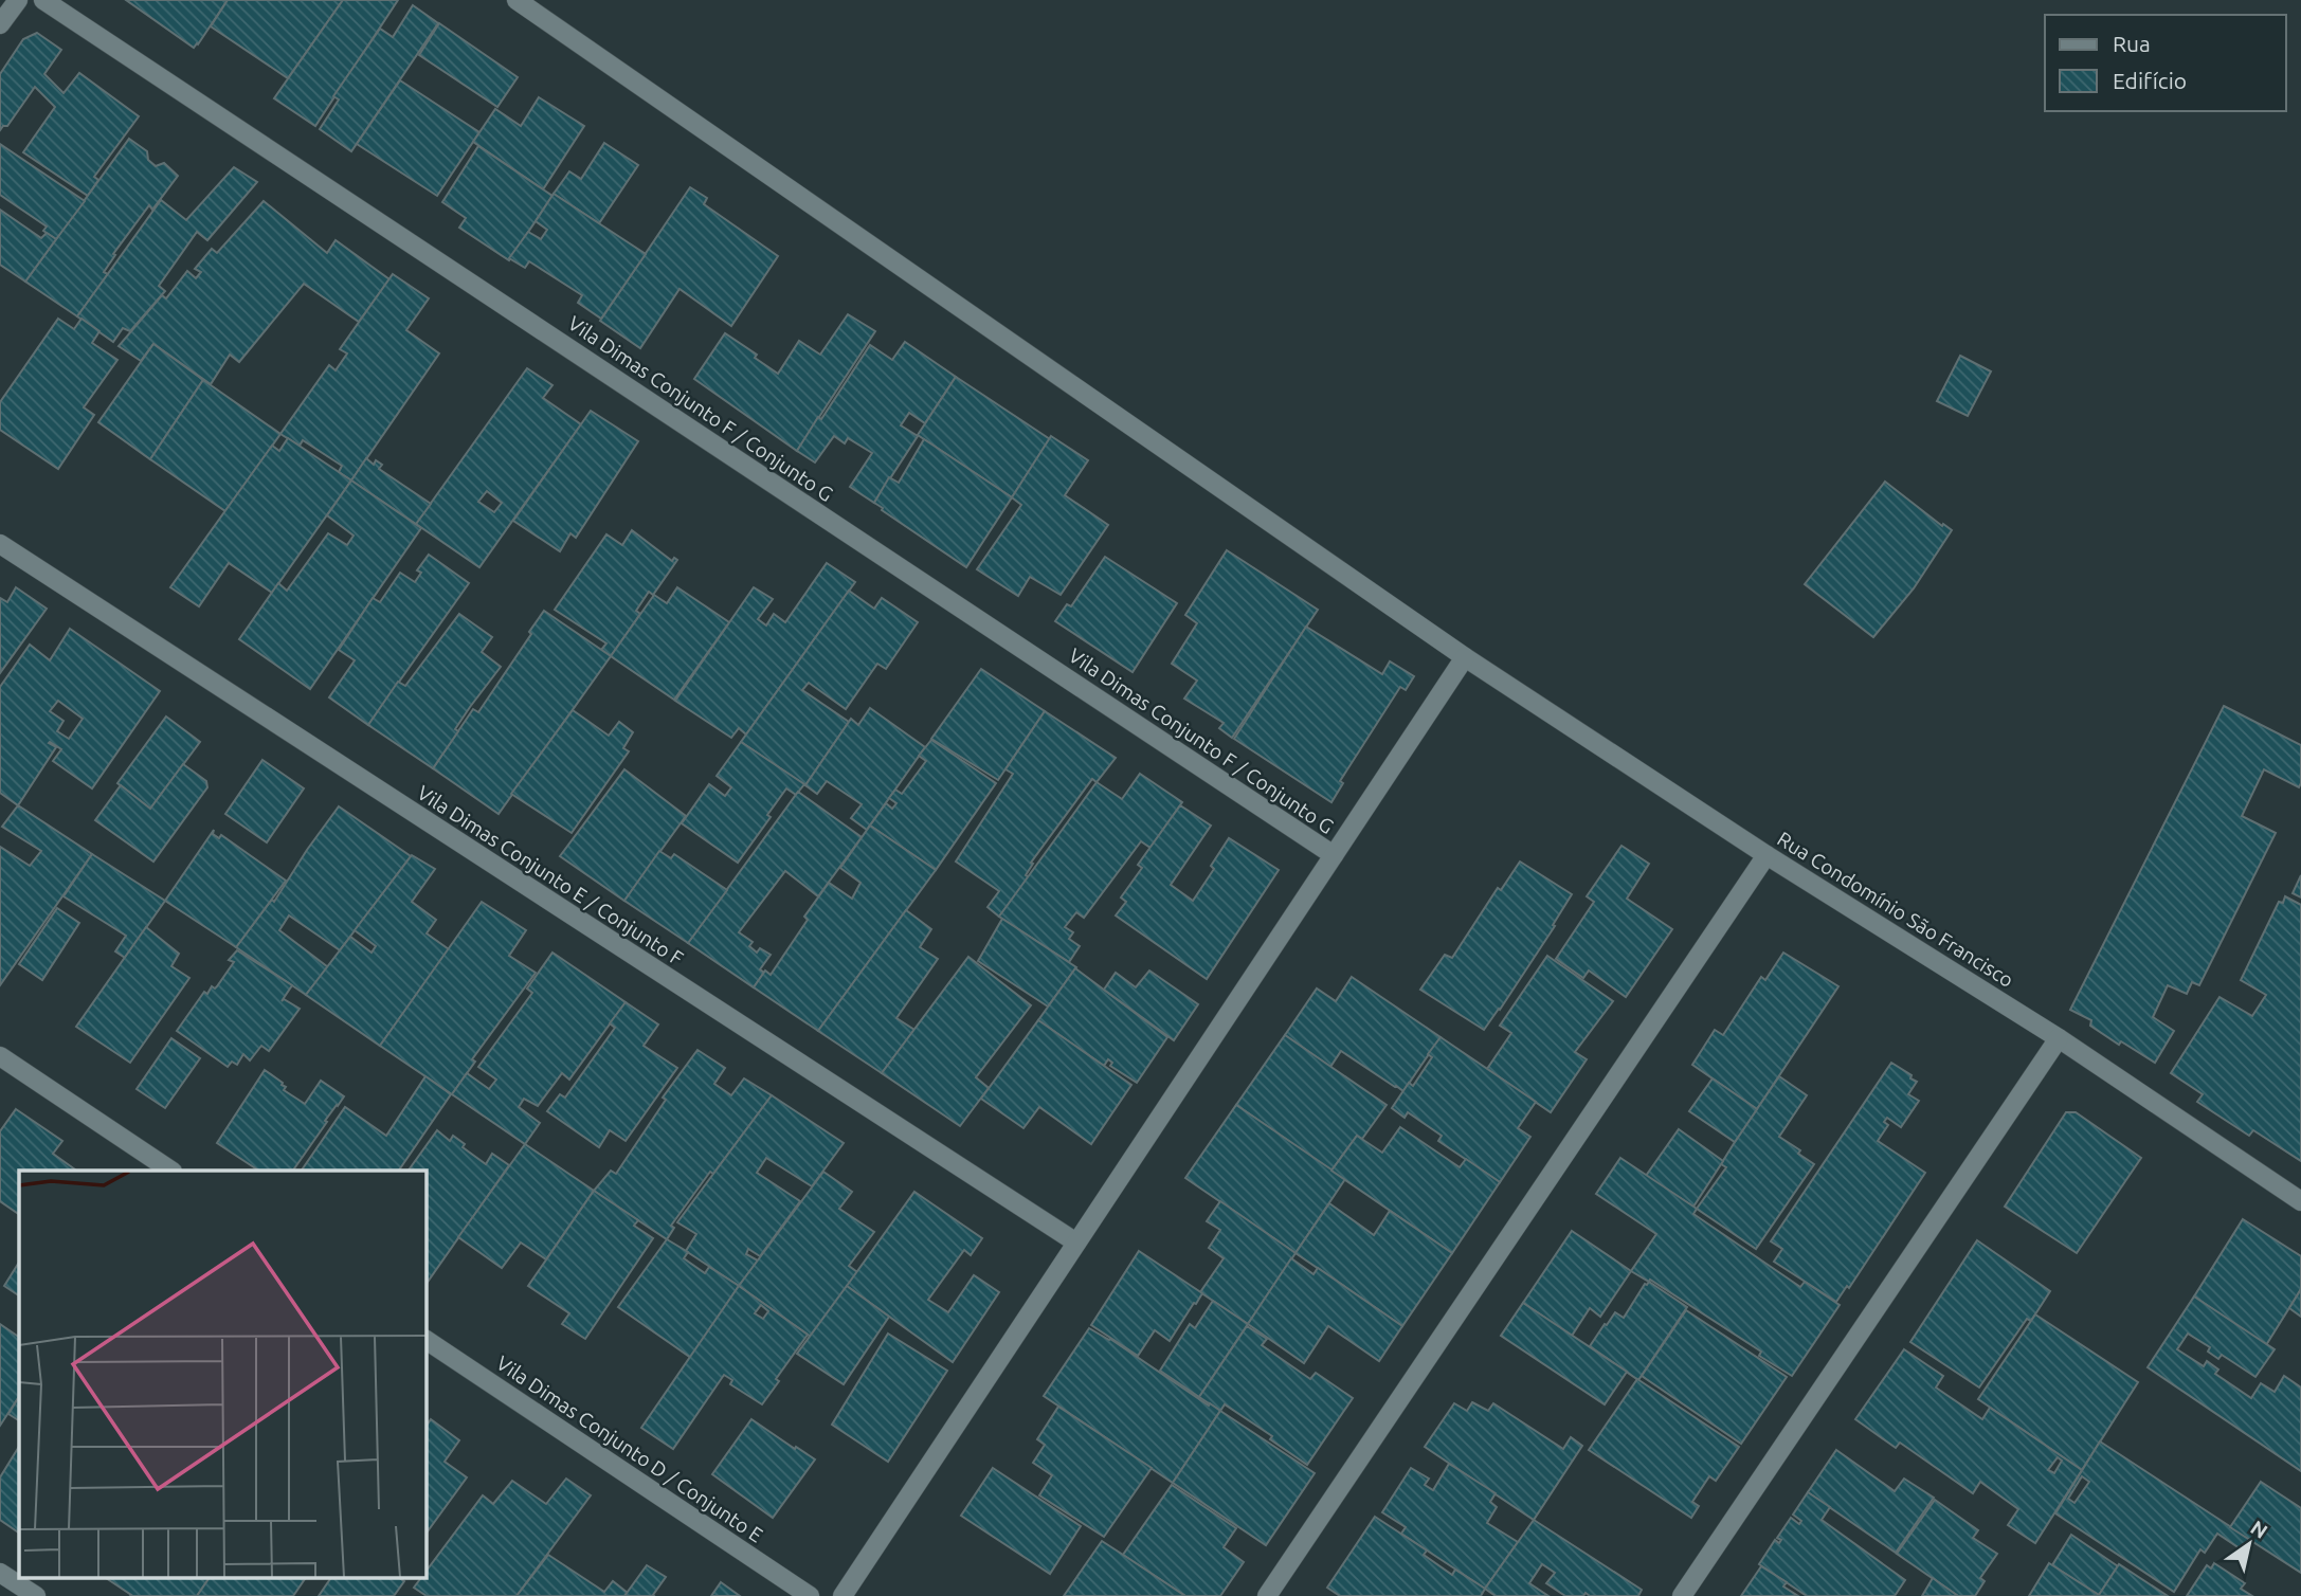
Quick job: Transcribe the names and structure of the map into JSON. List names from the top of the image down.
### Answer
{
  "streets": {
    "street": [
      "Vila Dimas Conjunto F / Conjunto G",
      "Vila Dimas Conjunto E / Conjunto F",
      "Rua Condomínio São Francisco",
      "Vila Dimas Conjunto D / Conjunto E"
    ]
  },
  "legend": ["Rua", "Edifício"],
  "north": "top right"
}
